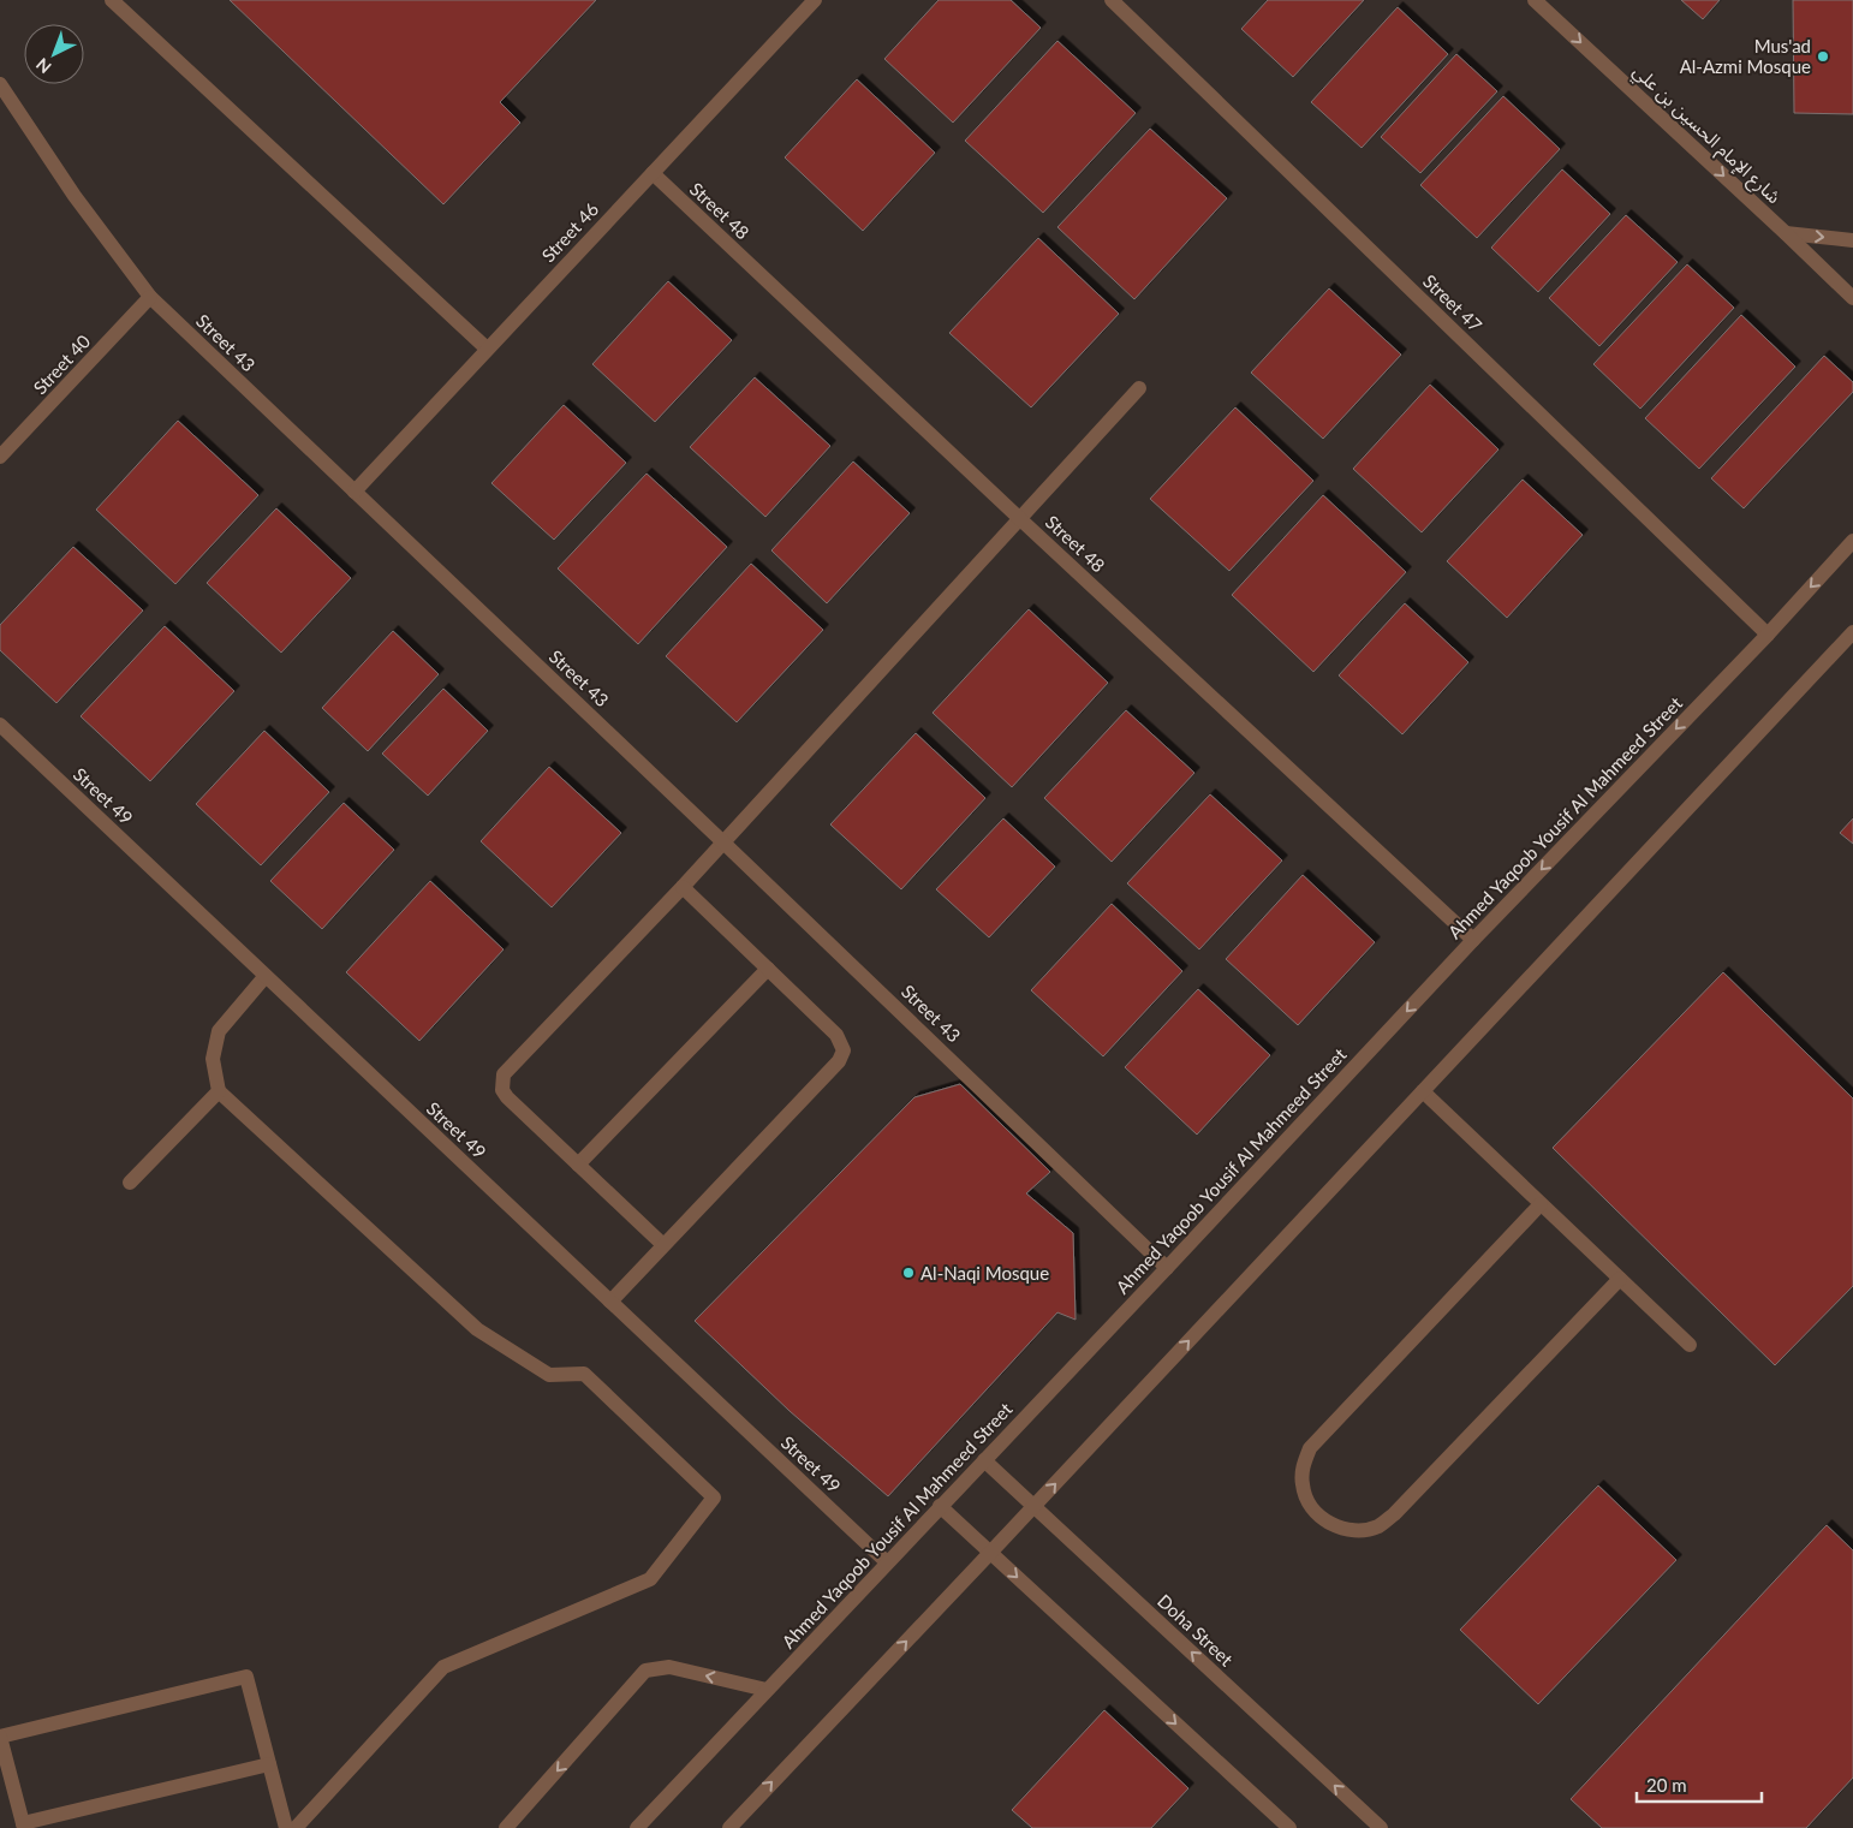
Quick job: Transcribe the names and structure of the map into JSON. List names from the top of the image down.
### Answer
{
  "streets": {
    "street": [
      "شارع الإمام الحسين بن علي",
      "Street 48",
      "Street 46",
      "Street 47",
      "Street 43",
      "Street 40",
      "Street 49",
      "Ahmed Yaqoob Yousif Al Mahmeed Street",
      "Doha Street"
    ]
  },
  "crossings": [
    ["Street 48", "Street 46"],
    ["Street 48", "Ahmed Yaqoob Yousif Al Mahmeed Street"],
    ["Street 46", "Street 43"],
    ["Street 47", "Ahmed Yaqoob Yousif Al Mahmeed Street"],
    ["Street 43", "Street 40"],
    ["Street 43", "Ahmed Yaqoob Yousif Al Mahmeed Street"],
    ["Street 49", "Ahmed Yaqoob Yousif Al Mahmeed Street"],
    ["Ahmed Yaqoob Yousif Al Mahmeed Street", "Doha Street"]
  ],
  "one_way": ["شارع الإمام الحسين بن علي"],
  "places": ["Mus'ad Al-Azmi Mosque", "Al-Naqi Mosque"],
  "scale_bar": "20 m",
  "north": "bottom left"
}
